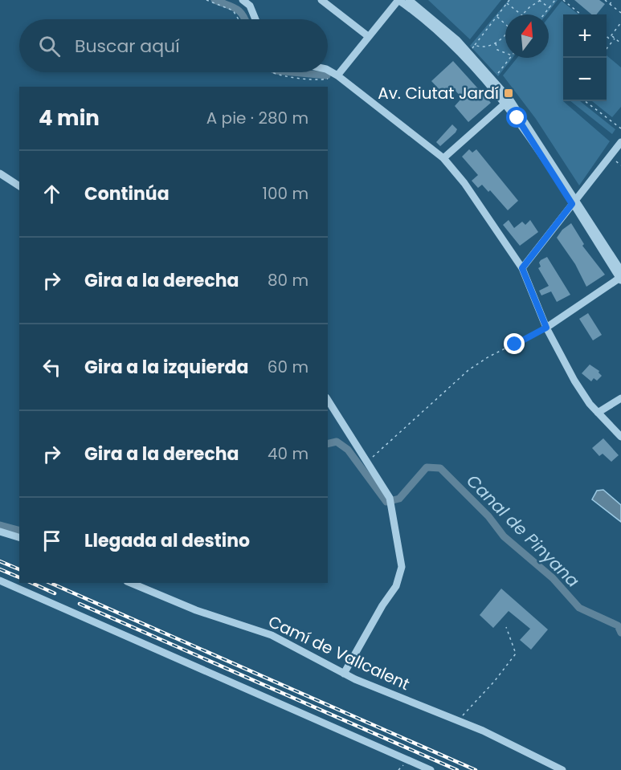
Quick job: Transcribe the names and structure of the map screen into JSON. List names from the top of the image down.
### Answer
{
  "streets": {
    "street": ["Camí de Vallcalent"]
  },
  "water": ["Canal de Pinyana"],
  "places": {
    "transit": ["Av. Ciutat Jardí"]
  },
  "north": "top",
  "page": {
    "map_buttons": ["+", "−"],
    "search": "Buscar aquí",
    "heading": ["4 min", "A pie · 280 m"],
    "list": [
      ["Continúa", "100 m"],
      ["Gira a la derecha", "80 m"],
      ["Gira a la izquierda", "60 m"],
      ["Gira a la derecha", "40 m"],
      "Llegada al destino"
    ]
  }
}
